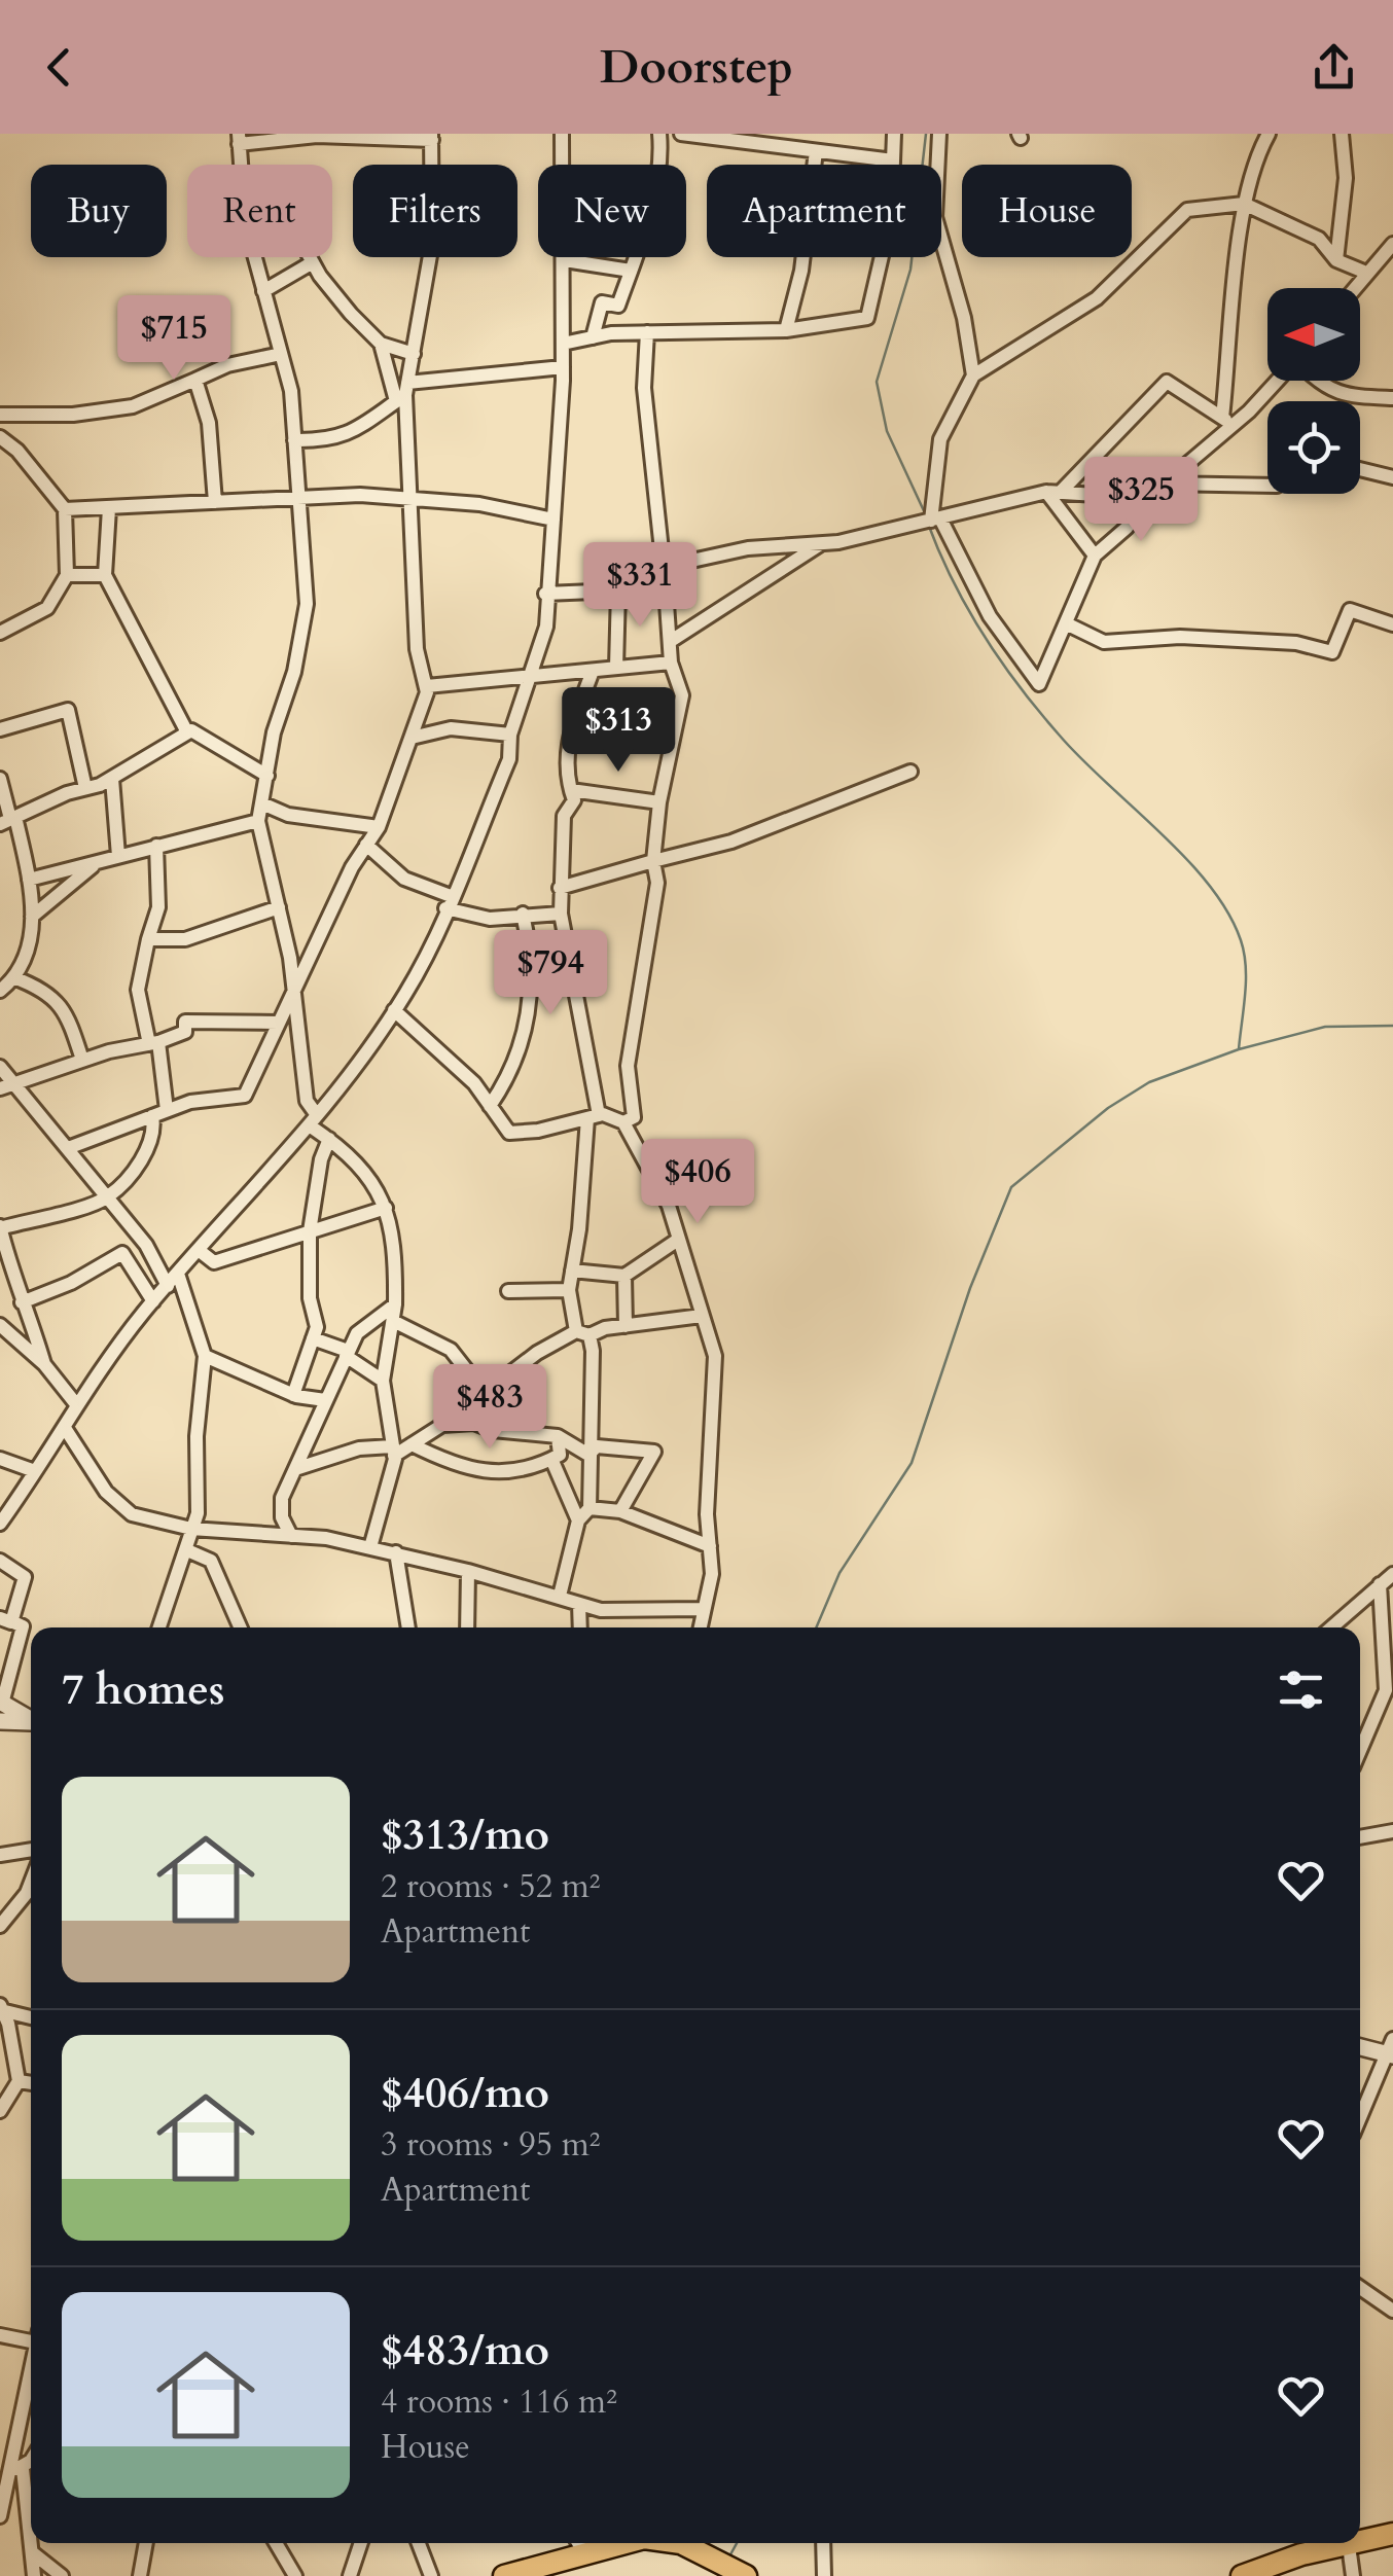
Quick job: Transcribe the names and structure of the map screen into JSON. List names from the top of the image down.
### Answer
{
  "north": "left",
  "page": {
    "header": "Doorstep",
    "chip": [
      "Buy",
      "Rent",
      "Filters",
      "New",
      "Apartment",
      "House"
    ],
    "price": [
      "$715",
      "$325",
      "$331",
      "$313",
      "$794",
      "$406",
      "$483"
    ],
    "heading": "7 homes",
    "list": [
      {
        "name": "$313/mo",
        "note": "2 rooms · 52 m² · Apartment"
      },
      {
        "name": "$406/mo",
        "note": "3 rooms · 95 m² · Apartment"
      },
      {
        "name": "$483/mo",
        "note": "4 rooms · 116 m² · House"
      }
    ]
  }
}
